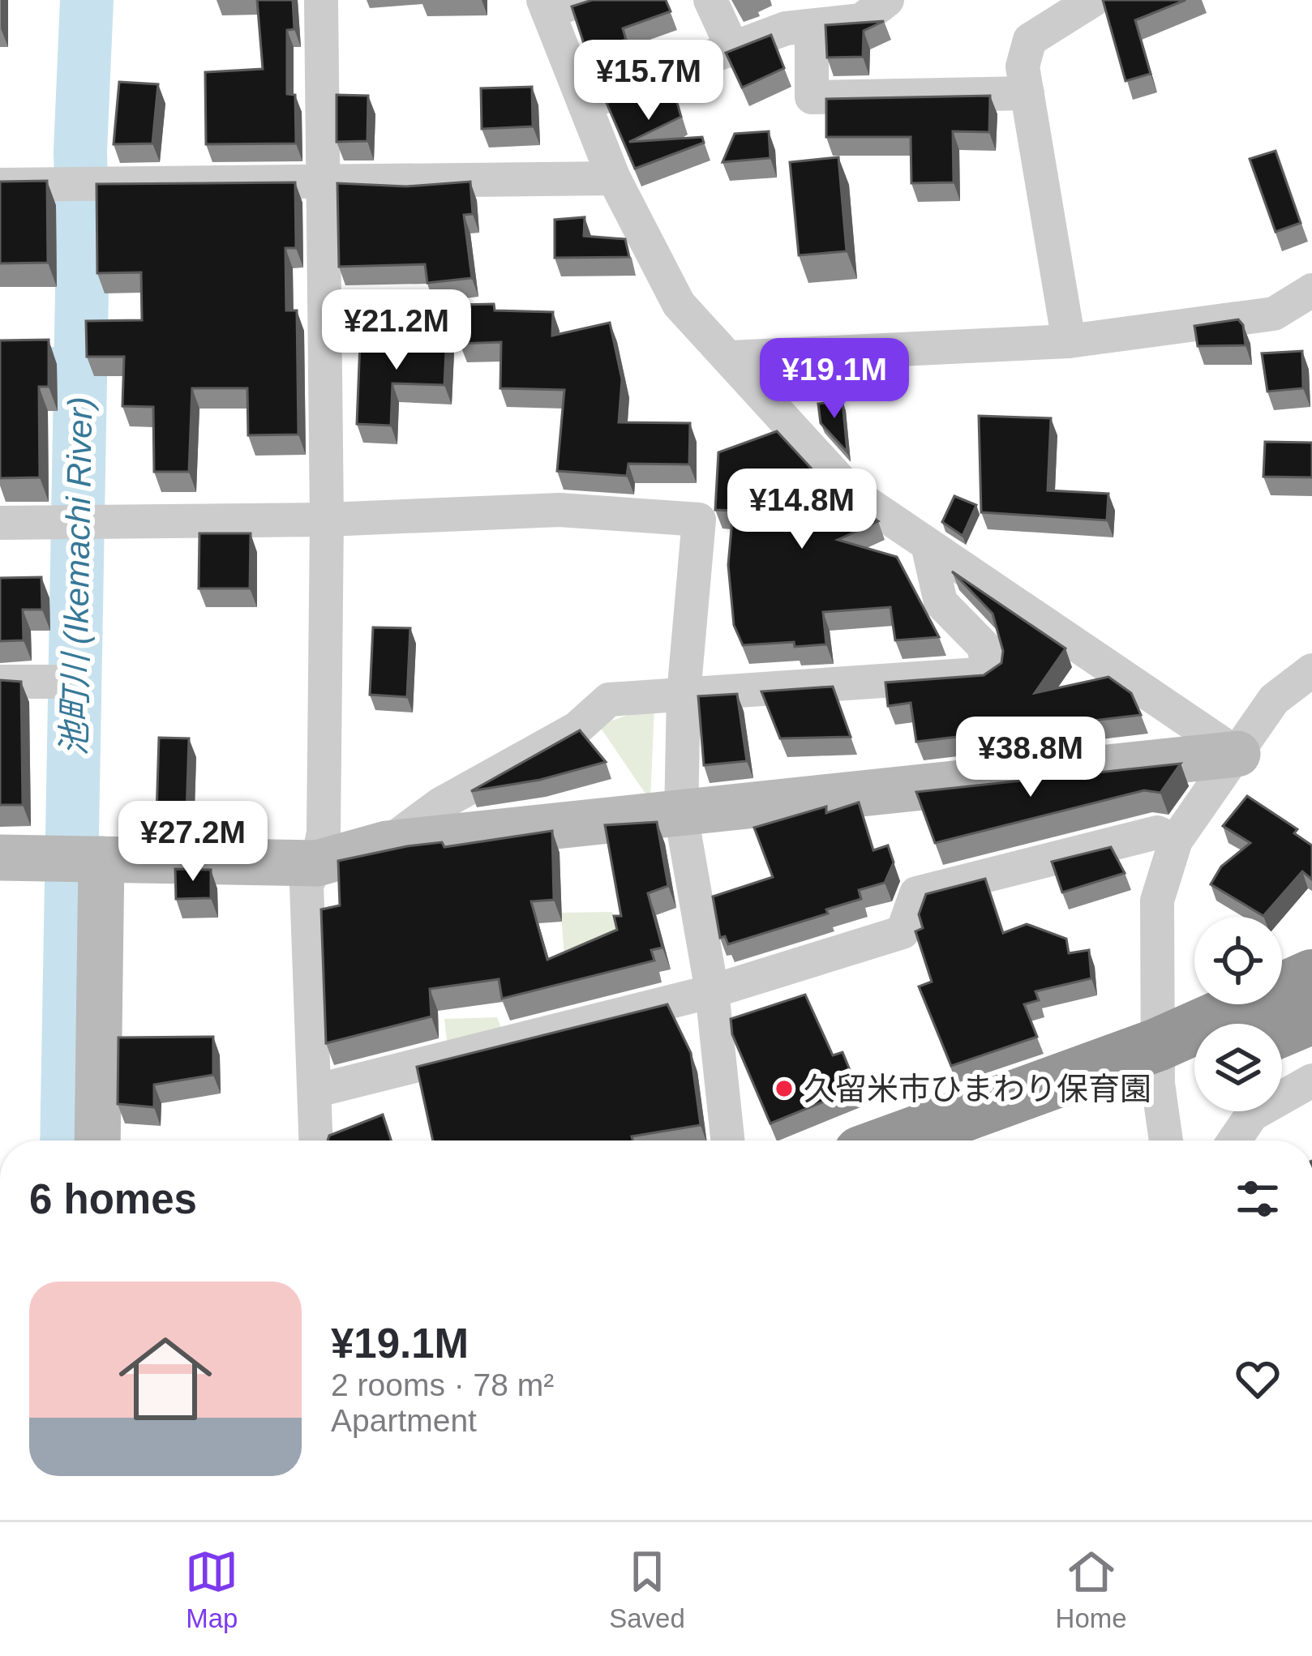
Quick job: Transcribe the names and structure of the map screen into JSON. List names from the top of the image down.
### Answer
{
  "water": ["池町川 (Ikemachi River)"],
  "places": ["久留米市ひまわり保育園"],
  "page": {
    "price": [
      "¥15.7M",
      "¥21.2M",
      "¥19.1M",
      "¥14.8M",
      "¥38.8M",
      "¥27.2M"
    ],
    "heading": "6 homes",
    "list": [
      {
        "name": "¥19.1M",
        "note": "2 rooms · 78 m² · Apartment"
      }
    ],
    "tabs": ["Map", "Saved", "Home"]
  }
}
